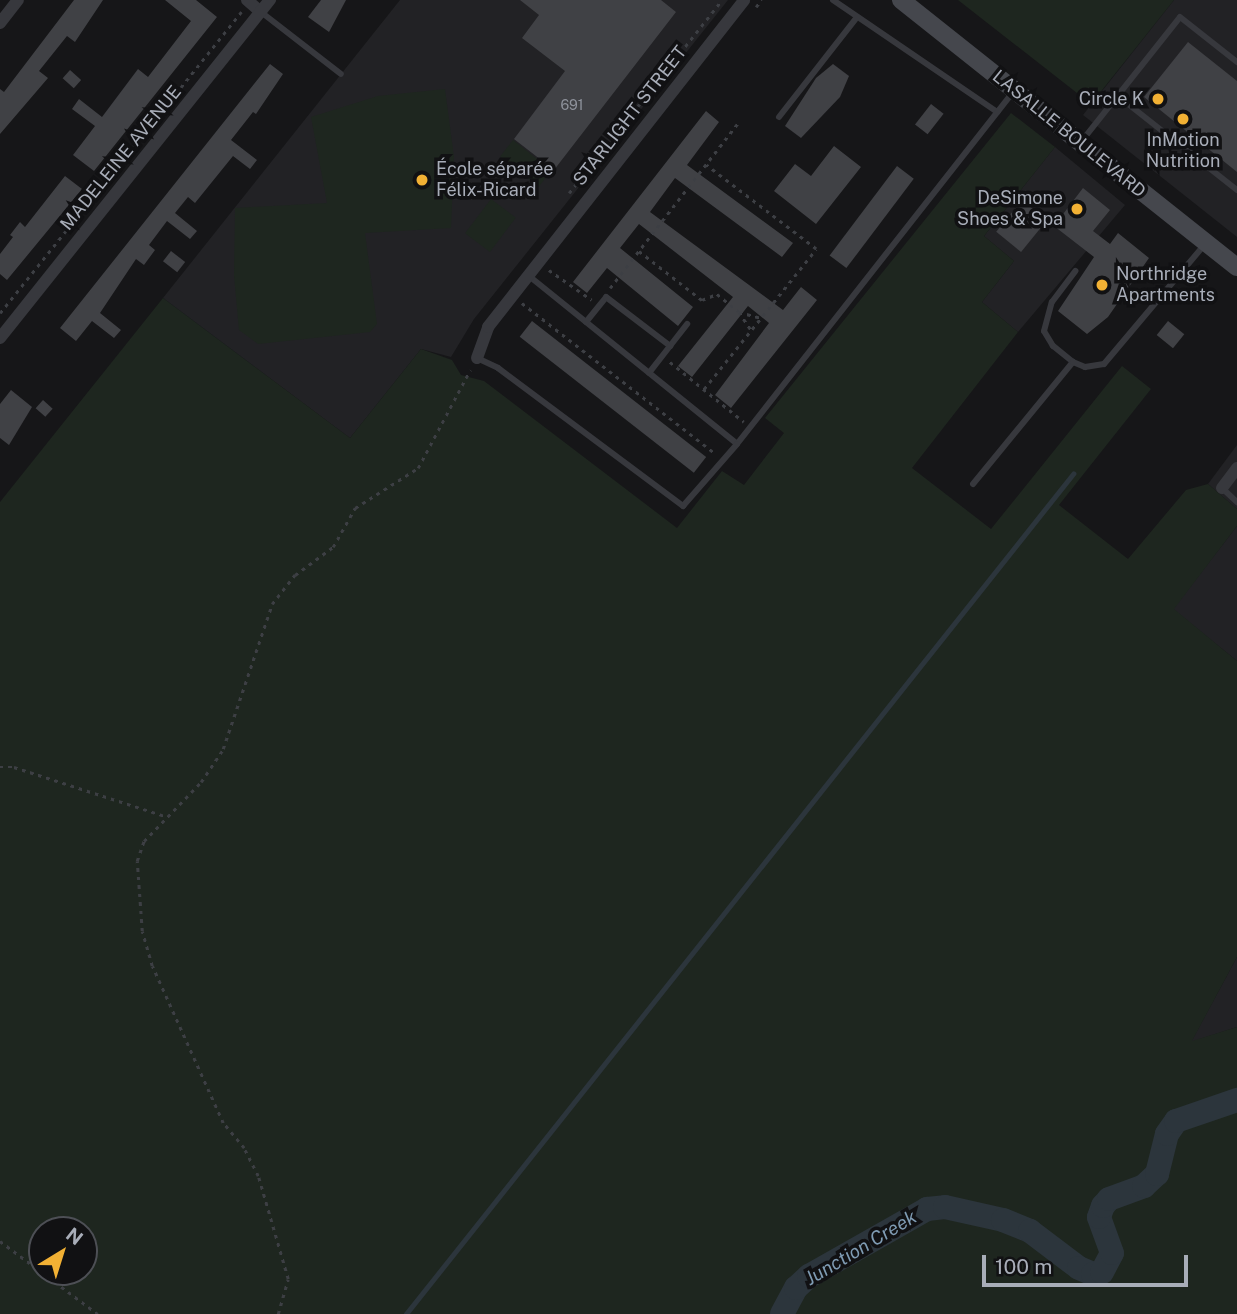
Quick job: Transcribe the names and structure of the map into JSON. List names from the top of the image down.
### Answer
{
  "streets": {
    "main road": ["LASALLE BOULEVARD"],
    "street": ["STARLIGHT STREET", "MADELEINE AVENUE"]
  },
  "water": ["Junction Creek"],
  "places": [
    "Circle K",
    "InMotion Nutrition",
    "École séparée Félix-Ricard",
    "DeSimone Shoes & Spa",
    "Northridge Apartments"
  ],
  "house_numbers": ["691"],
  "scale_bar": "100 m",
  "north": "top right"
}
